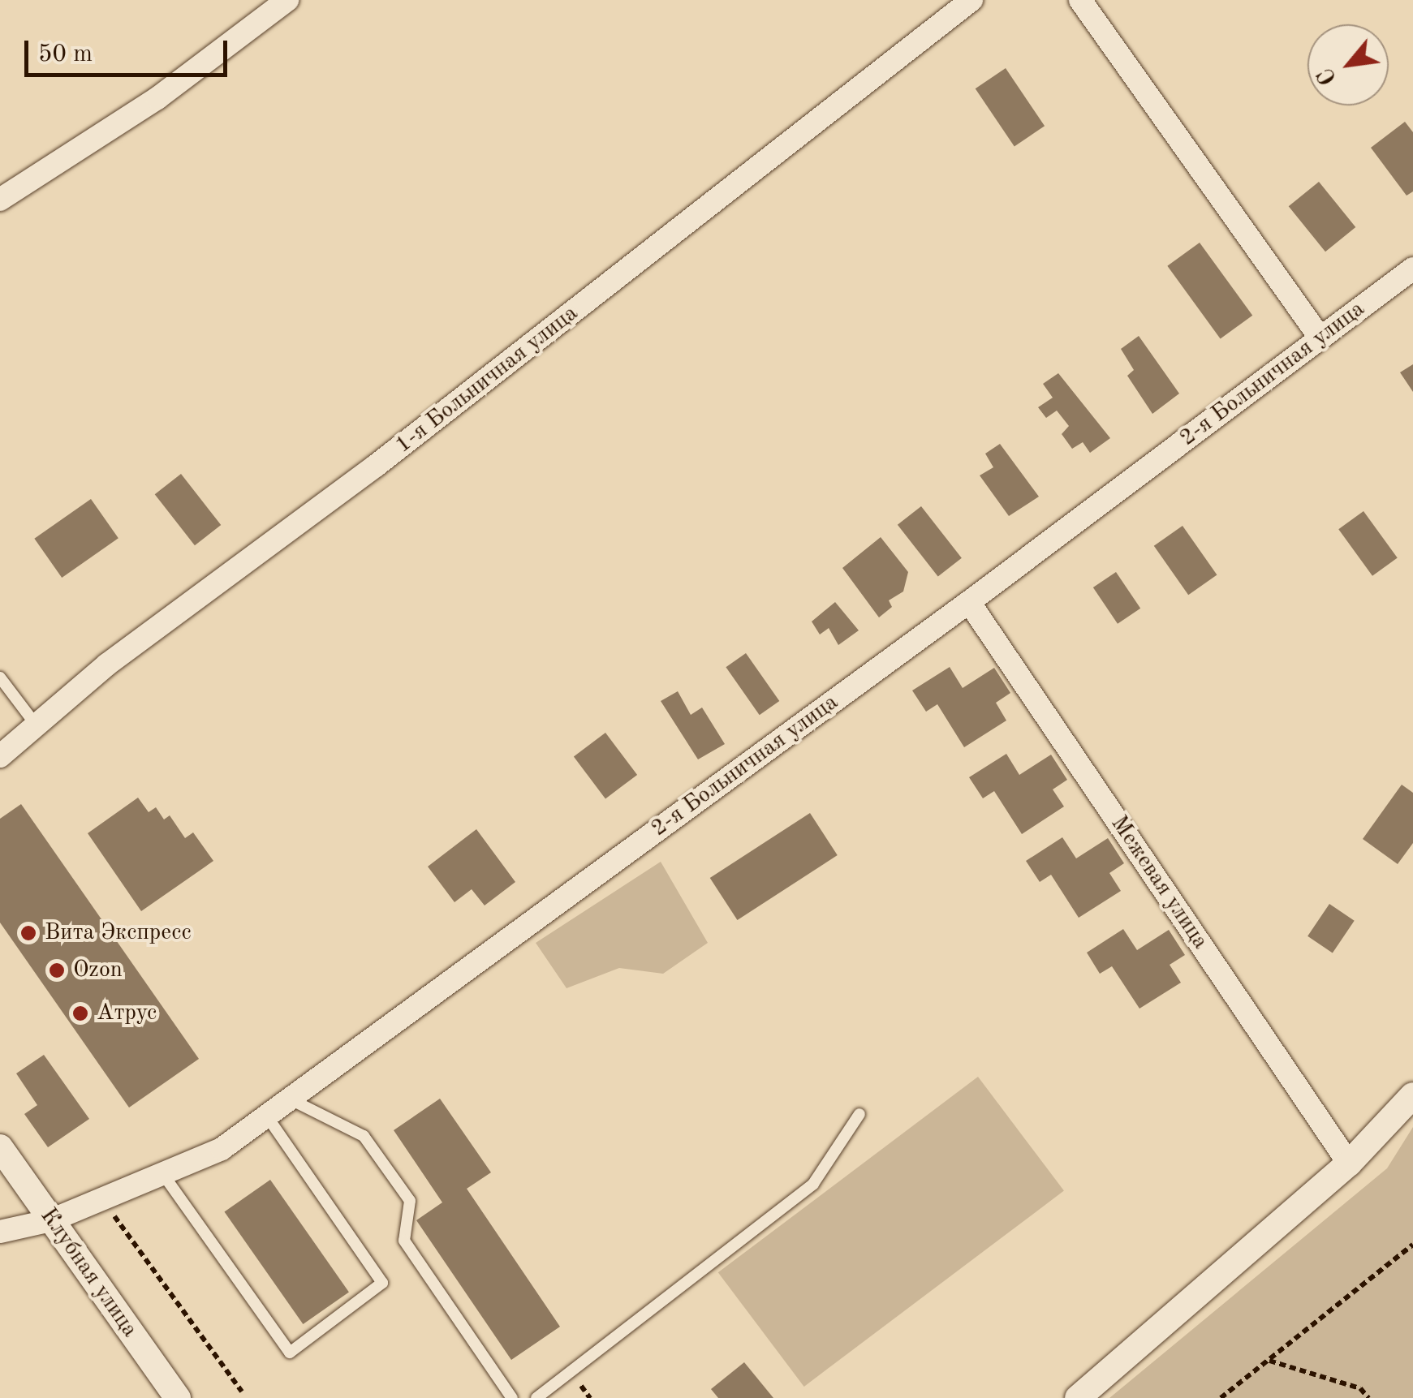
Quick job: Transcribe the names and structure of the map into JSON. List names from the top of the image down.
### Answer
{
  "streets": {
    "street": [
      "2-я Больничная улица",
      "1-я Больничная улица",
      "Межевая улица",
      "Клубная улица"
    ]
  },
  "crossings": [
    ["2-я Больничная улица", "Межевая улица"],
    ["2-я Больничная улица", "Клубная улица"]
  ],
  "places": ["Вита Экспресс", "Ozon", "Атрус"],
  "scale_bar": "50 m",
  "north": "bottom left"
}
